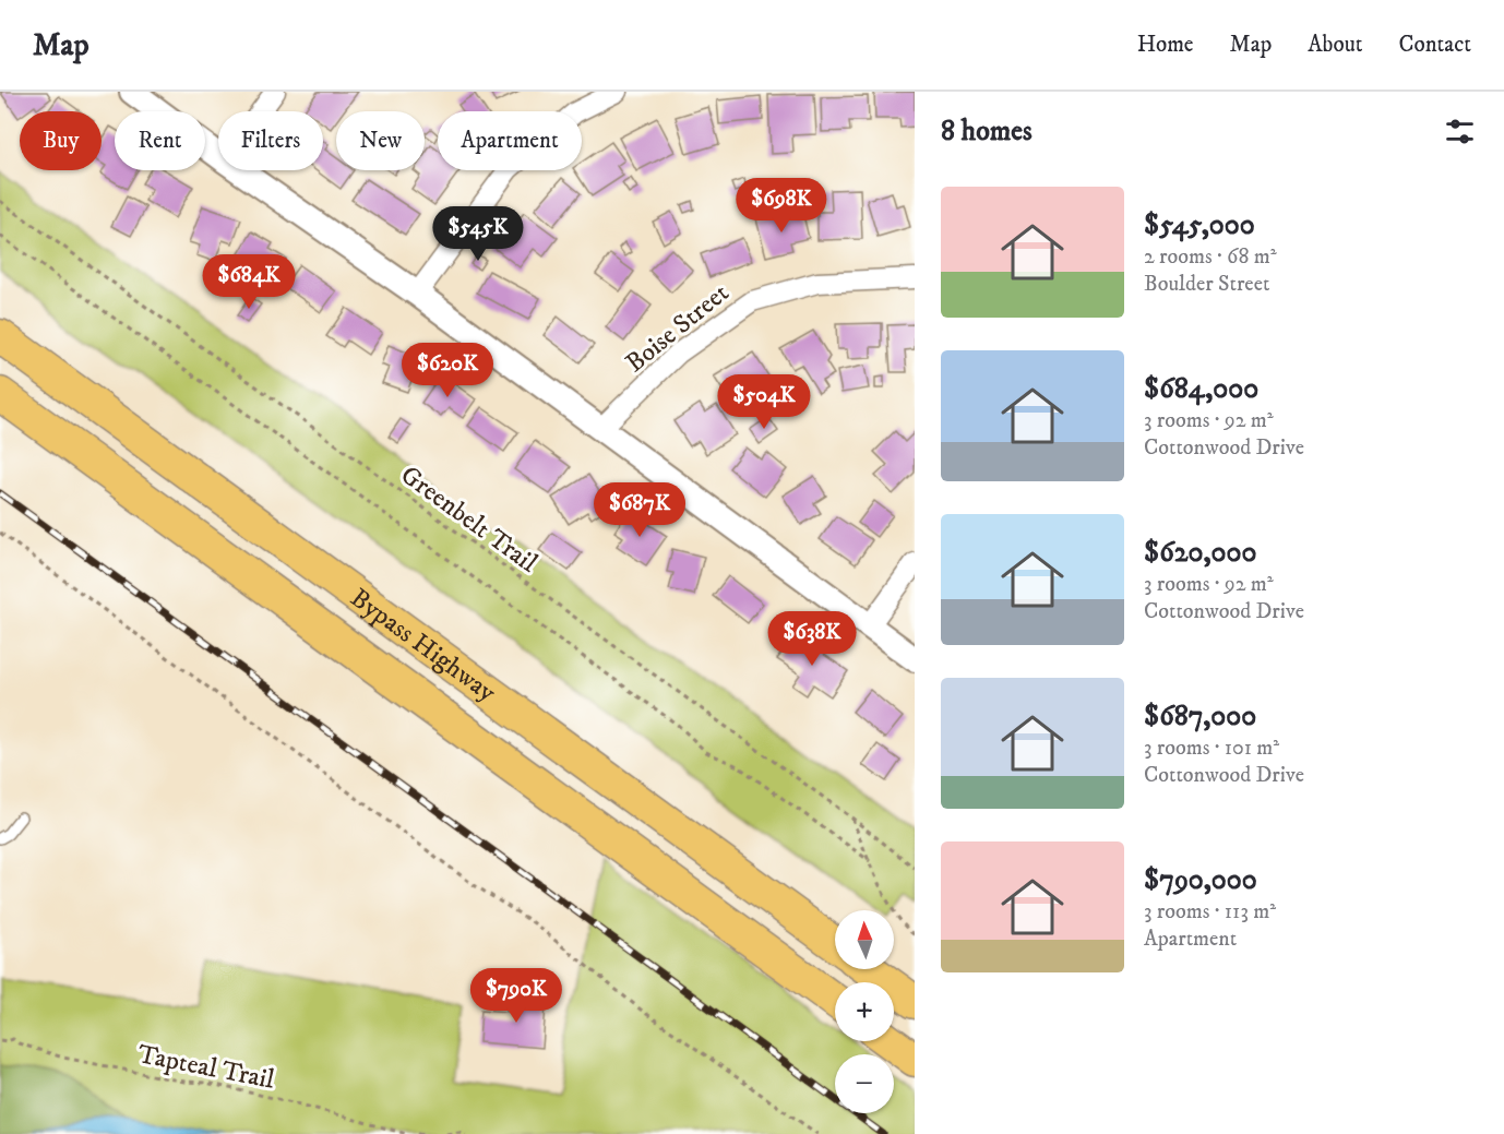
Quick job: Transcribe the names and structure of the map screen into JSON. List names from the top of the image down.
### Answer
{
  "streets": {
    "highway": ["Bypass Highway"],
    "street": ["Boise Street"],
    "path": ["Greenbelt Trail", "Tapteal Trail"]
  },
  "north": "top",
  "page": {
    "header": "Map",
    "nav": [
      "Home",
      "Map",
      "About",
      "Contact"
    ],
    "heading": "8 homes",
    "chip": [
      "Buy",
      "Rent",
      "Filters",
      "New",
      "Apartment"
    ],
    "list": [
      {
        "name": "$545,000",
        "note": "2 rooms · 68 m² · Boulder Street"
      },
      {
        "name": "$684,000",
        "note": "3 rooms · 92 m² · Cottonwood Drive"
      },
      {
        "name": "$620,000",
        "note": "3 rooms · 92 m² · Cottonwood Drive"
      },
      {
        "name": "$687,000",
        "note": "3 rooms · 101 m² · Cottonwood Drive"
      },
      {
        "name": "$790,000",
        "note": "3 rooms · 113 m² · Apartment"
      }
    ],
    "price": [
      "$698K",
      "$545K",
      "$684K",
      "$620K",
      "$504K",
      "$687K",
      "$638K",
      "$790K"
    ],
    "map_buttons": ["+", "−"]
  }
}
